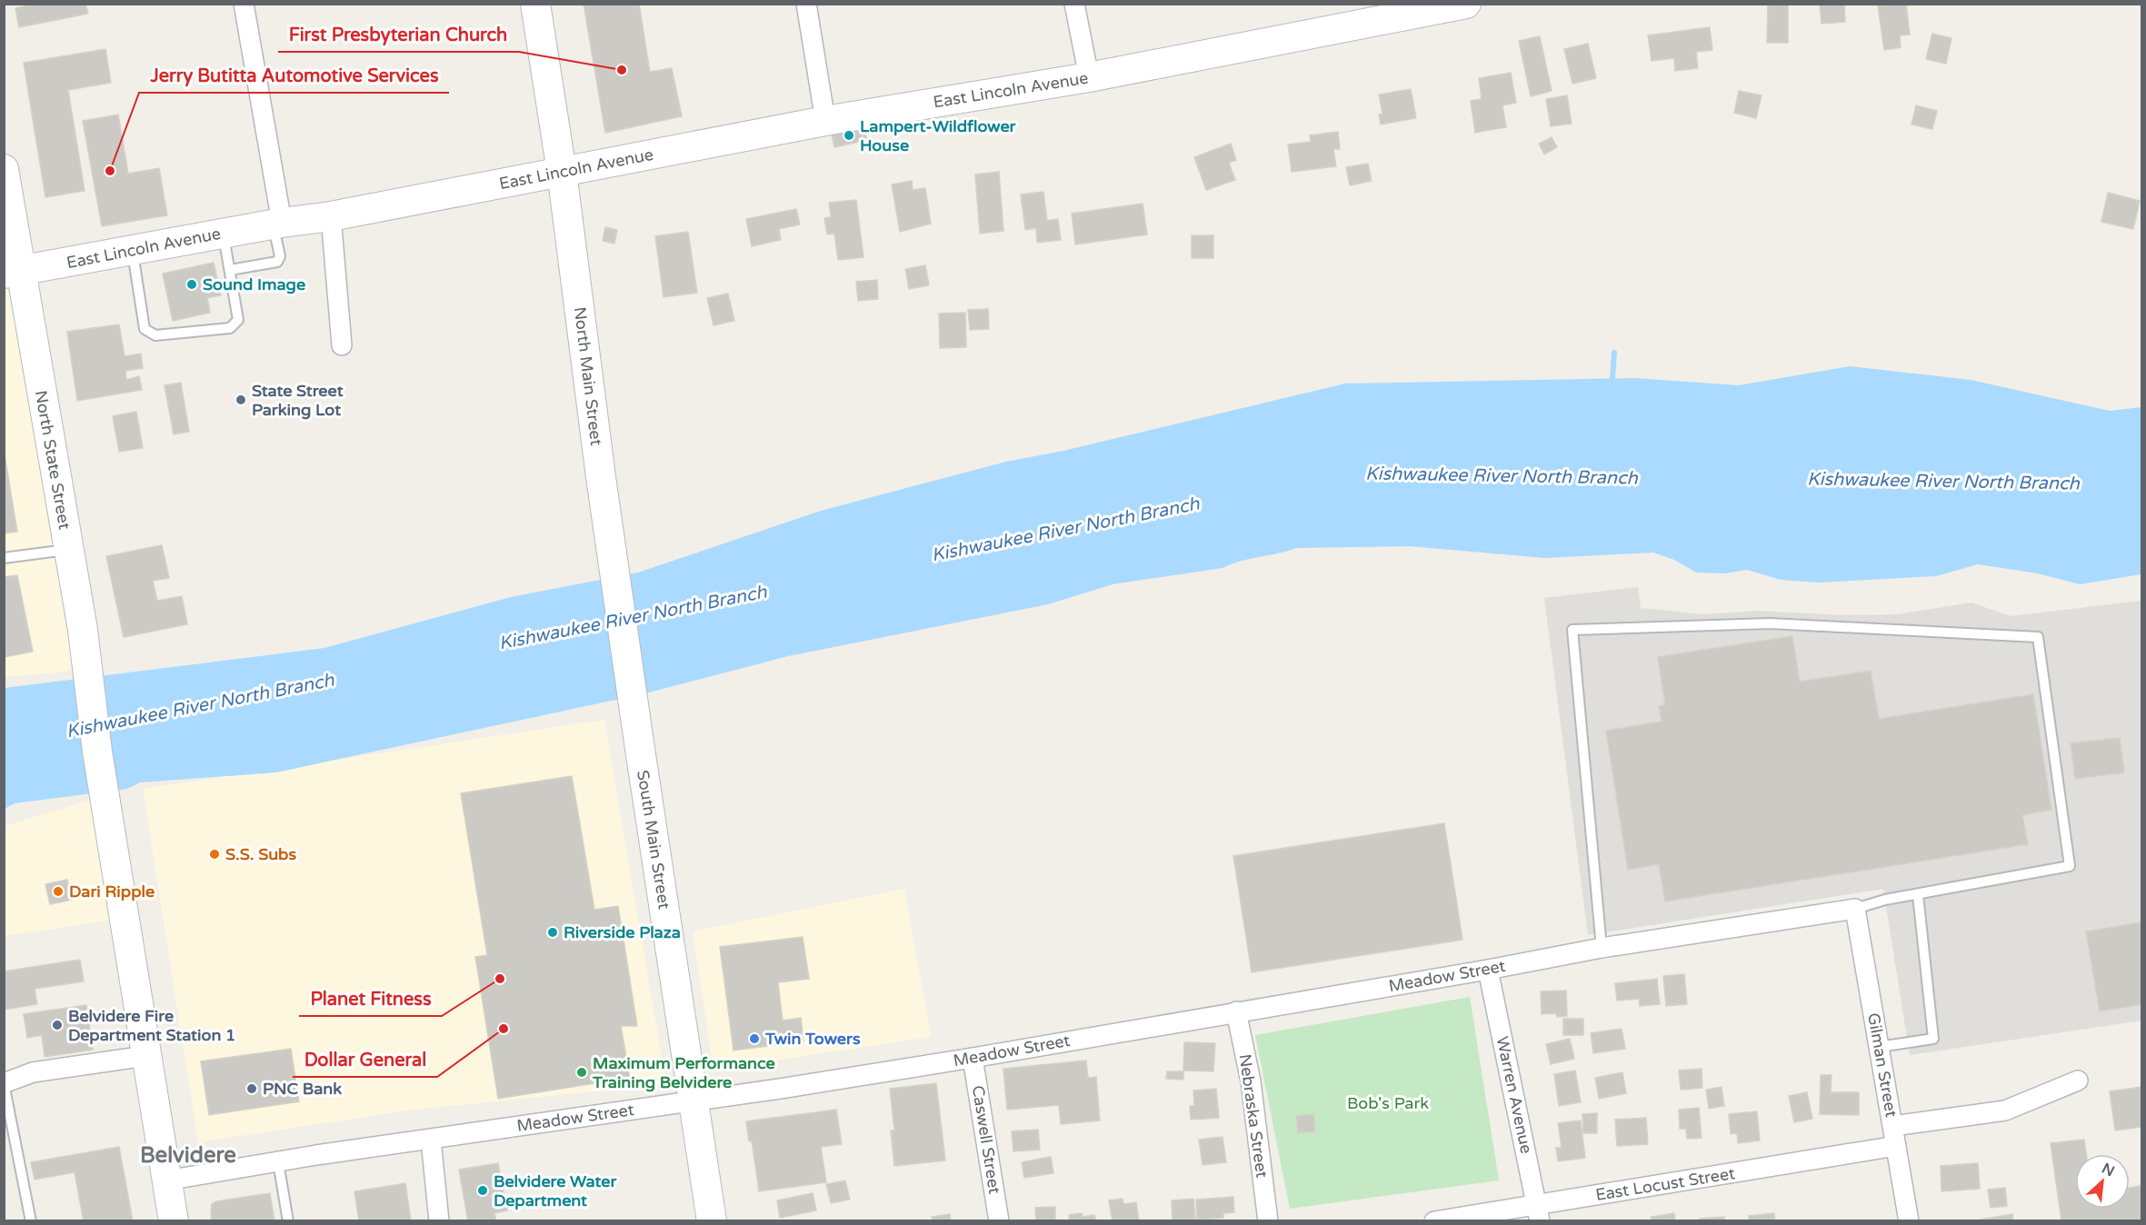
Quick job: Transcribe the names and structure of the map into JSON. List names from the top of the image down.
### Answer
{
  "streets": {
    "main road": [
      "East Lincoln Avenue",
      "North Main Street",
      "North State Street",
      "South Main Street"
    ],
    "street": [
      "Meadow Street",
      "Gilman Street",
      "Warren Avenue",
      "Nebraska Street",
      "Caswell Street",
      "East Locust Street"
    ]
  },
  "crossings": [
    ["East Lincoln Avenue", "North Main Street"],
    ["East Lincoln Avenue", "North State Street"],
    ["North Main Street", "South Main Street"],
    ["North State Street", "Meadow Street"],
    ["South Main Street", "Meadow Street"],
    ["Meadow Street", "Gilman Street"],
    ["Meadow Street", "Warren Avenue"],
    ["Meadow Street", "Nebraska Street"],
    ["Meadow Street", "Caswell Street"],
    ["Gilman Street", "East Locust Street"],
    ["Warren Avenue", "East Locust Street"]
  ],
  "districts": ["Belvidere"],
  "water": ["Kishwaukee River North Branch"],
  "parks": ["Bob's Park"],
  "places": [
    "First Presbyterian Church",
    "Lampert-Wildflower House",
    "Jerry Butitta Automotive Services",
    "Sound Image",
    "State Street Parking Lot",
    "S.S. Subs",
    "Dari Ripple",
    "Riverside Plaza",
    "Planet Fitness",
    "Belvidere Fire Department Station 1",
    "Dollar General",
    "Twin Towers",
    "Maximum Performance Training Belvidere",
    "PNC Bank",
    "Belvidere Water Department"
  ],
  "north": "top right"
}
